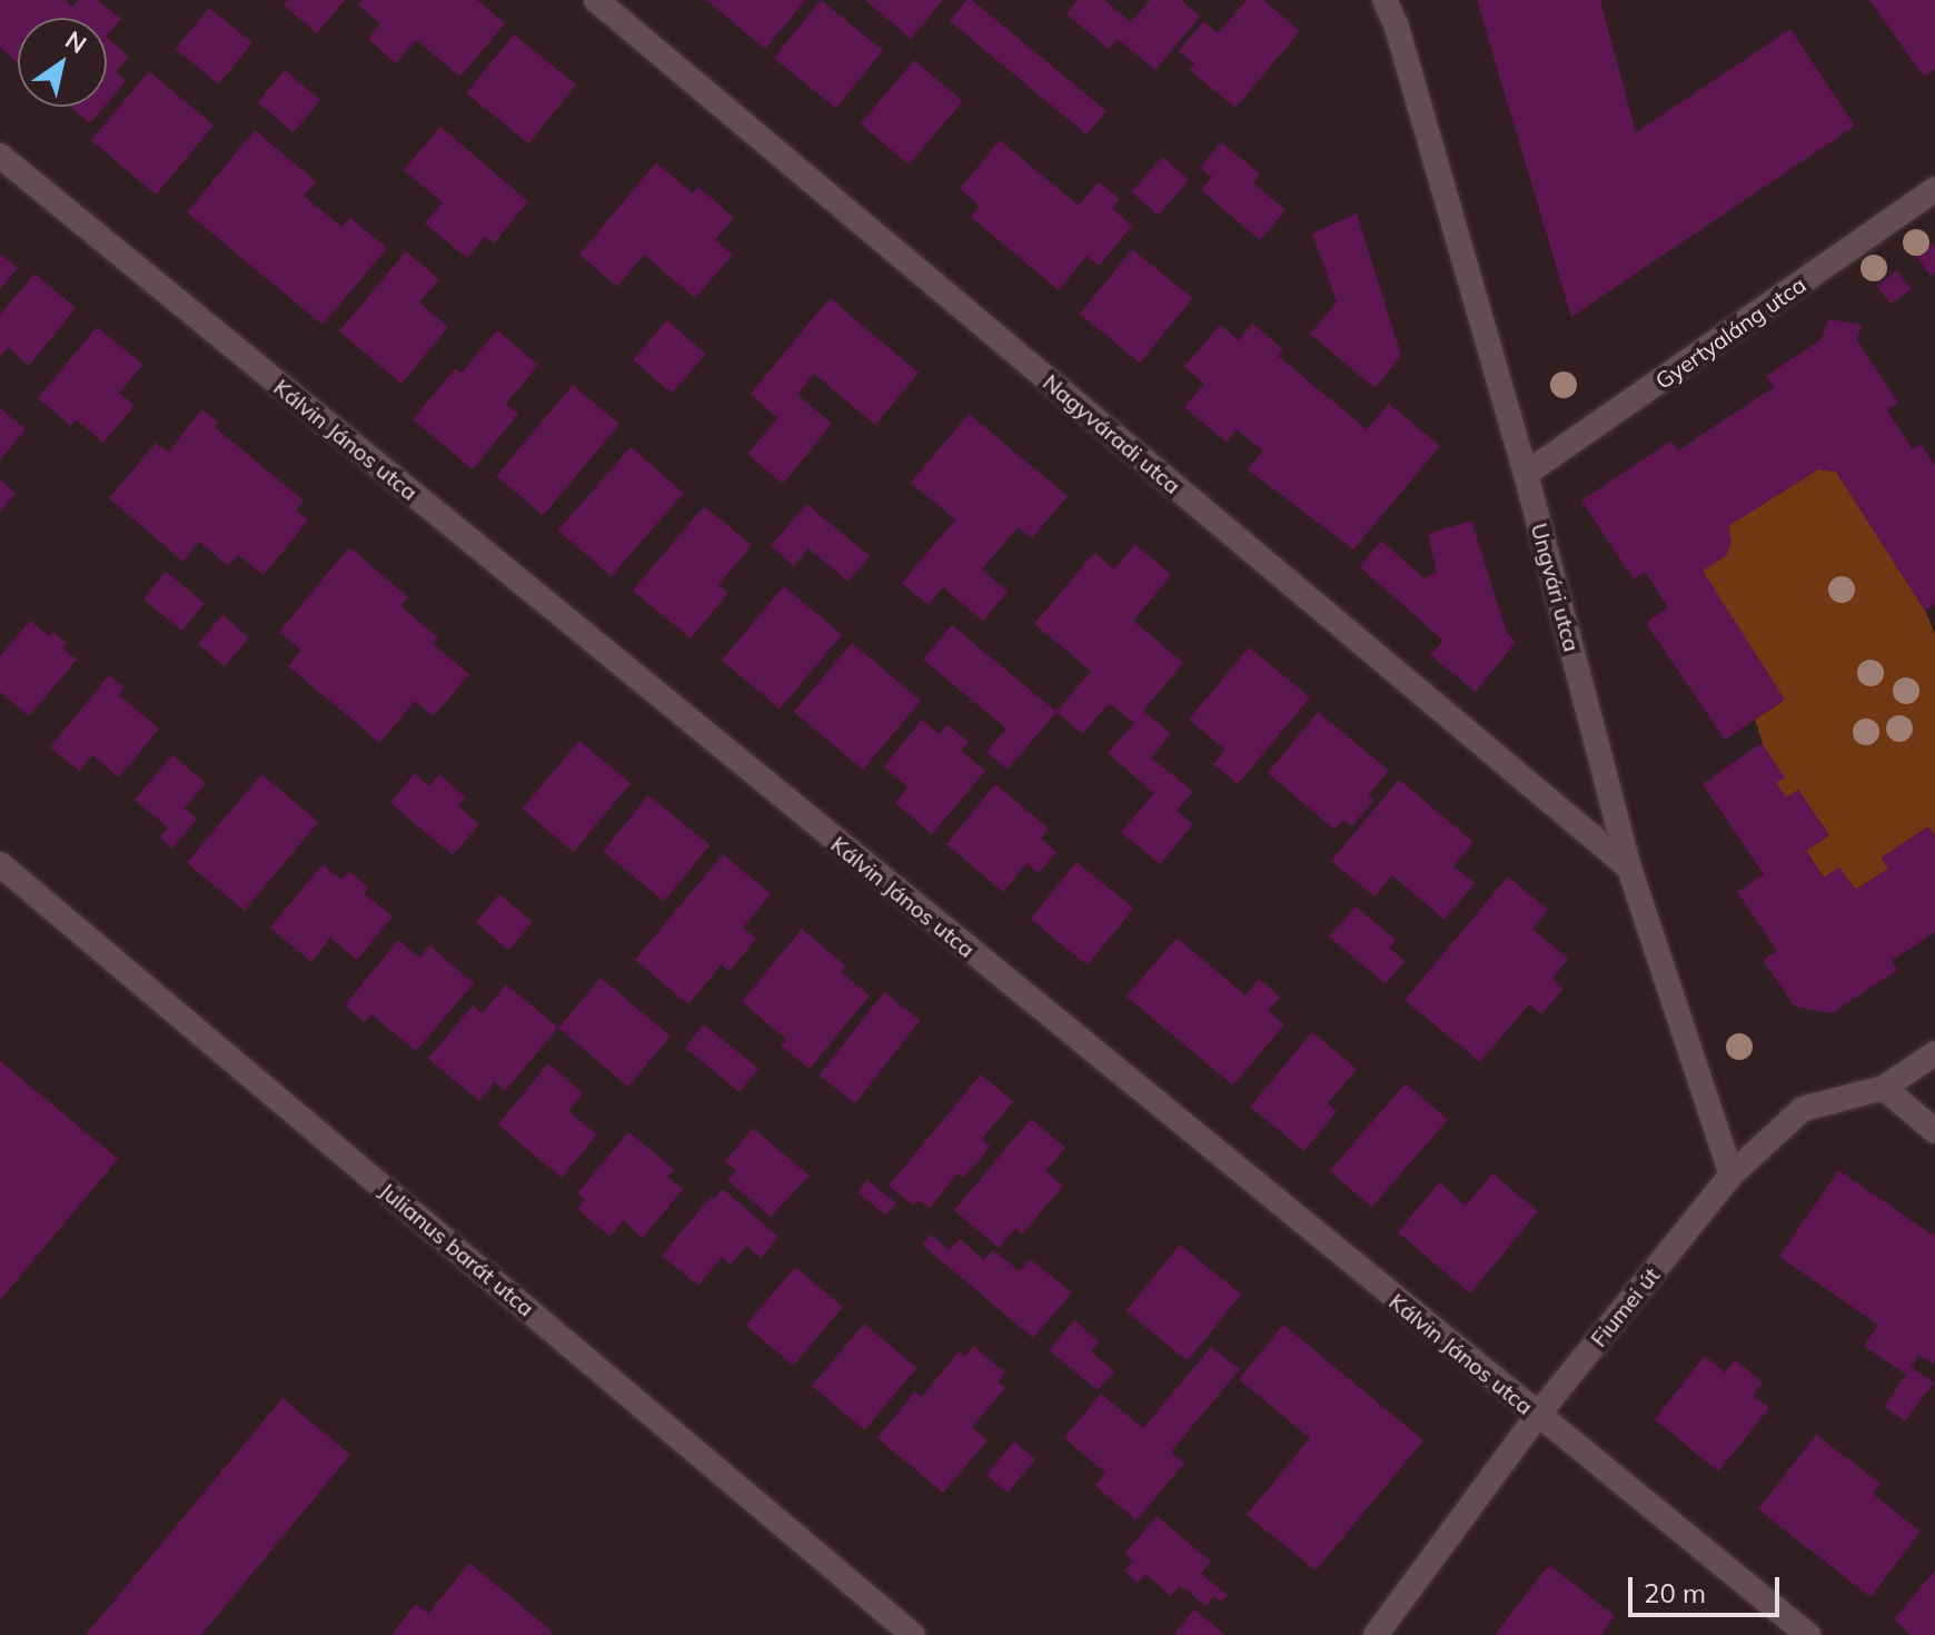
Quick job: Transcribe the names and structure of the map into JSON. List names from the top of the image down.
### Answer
{
  "streets": {
    "street": [
      "Gyertyaláng utca",
      "Nagyváradi utca",
      "Kálvin János utca",
      "Ungvári utca",
      "Julianus barát utca",
      "Fiumei út"
    ]
  },
  "crossings": [
    ["Gyertyaláng utca", "Ungvári utca"],
    ["Nagyváradi utca", "Ungvári utca"],
    ["Kálvin János utca", "Fiumei út"],
    ["Ungvári utca", "Fiumei út"]
  ],
  "scale_bar": "20 m",
  "north": "top right"
}
